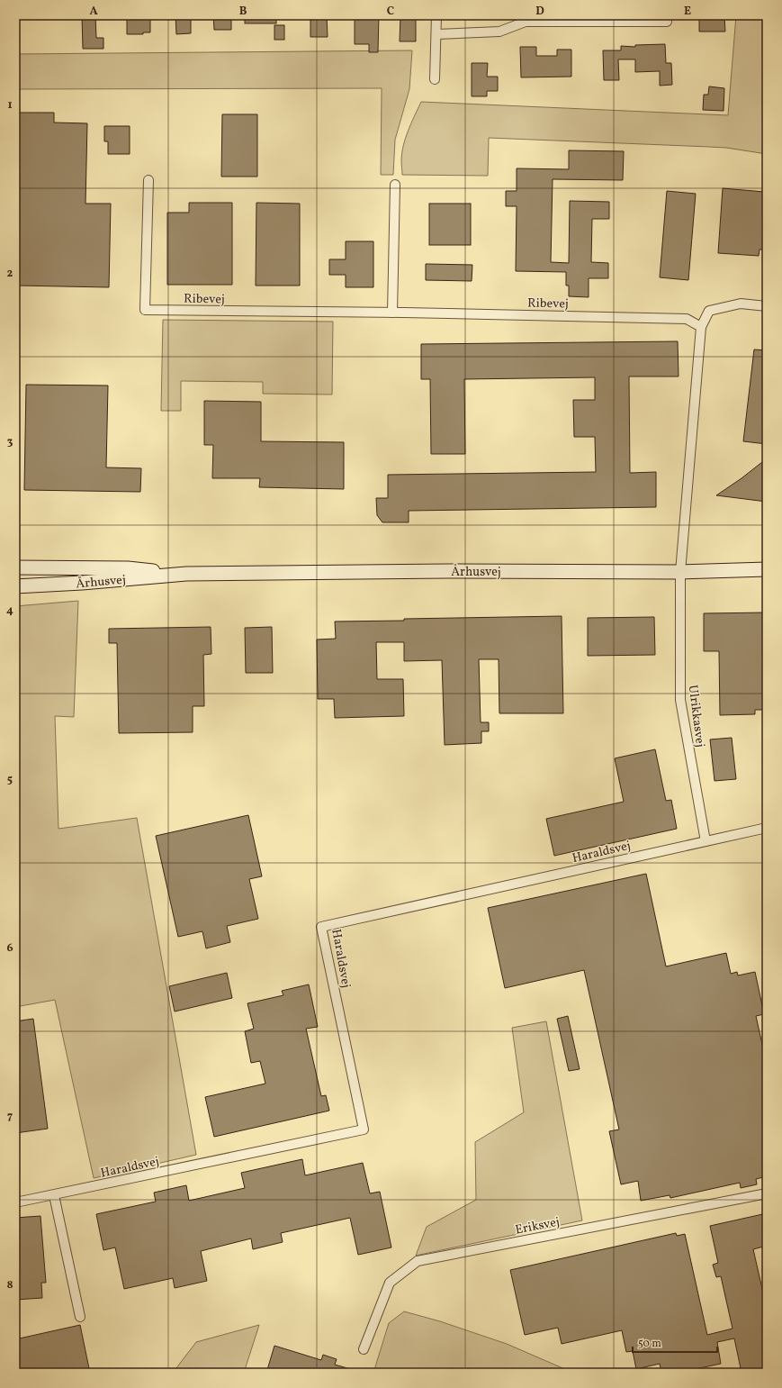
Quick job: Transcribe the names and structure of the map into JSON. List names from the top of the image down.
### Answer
{
  "streets": {
    "main road": ["Århusvej"],
    "street": [
      "Ribevej",
      "Ulrikkasvej",
      "Haraldsvej",
      "Eriksvej"
    ]
  },
  "crossings": [
    ["Århusvej", "Ulrikkasvej"],
    ["Ulrikkasvej", "Haraldsvej"]
  ],
  "scale_bar": "50 m",
  "grid": {
    "columns": [
      "A",
      "B",
      "C",
      "D",
      "E"
    ],
    "rows": [
      "1",
      "2",
      "3",
      "4",
      "5",
      "6",
      "7",
      "8"
    ]
  }
}
